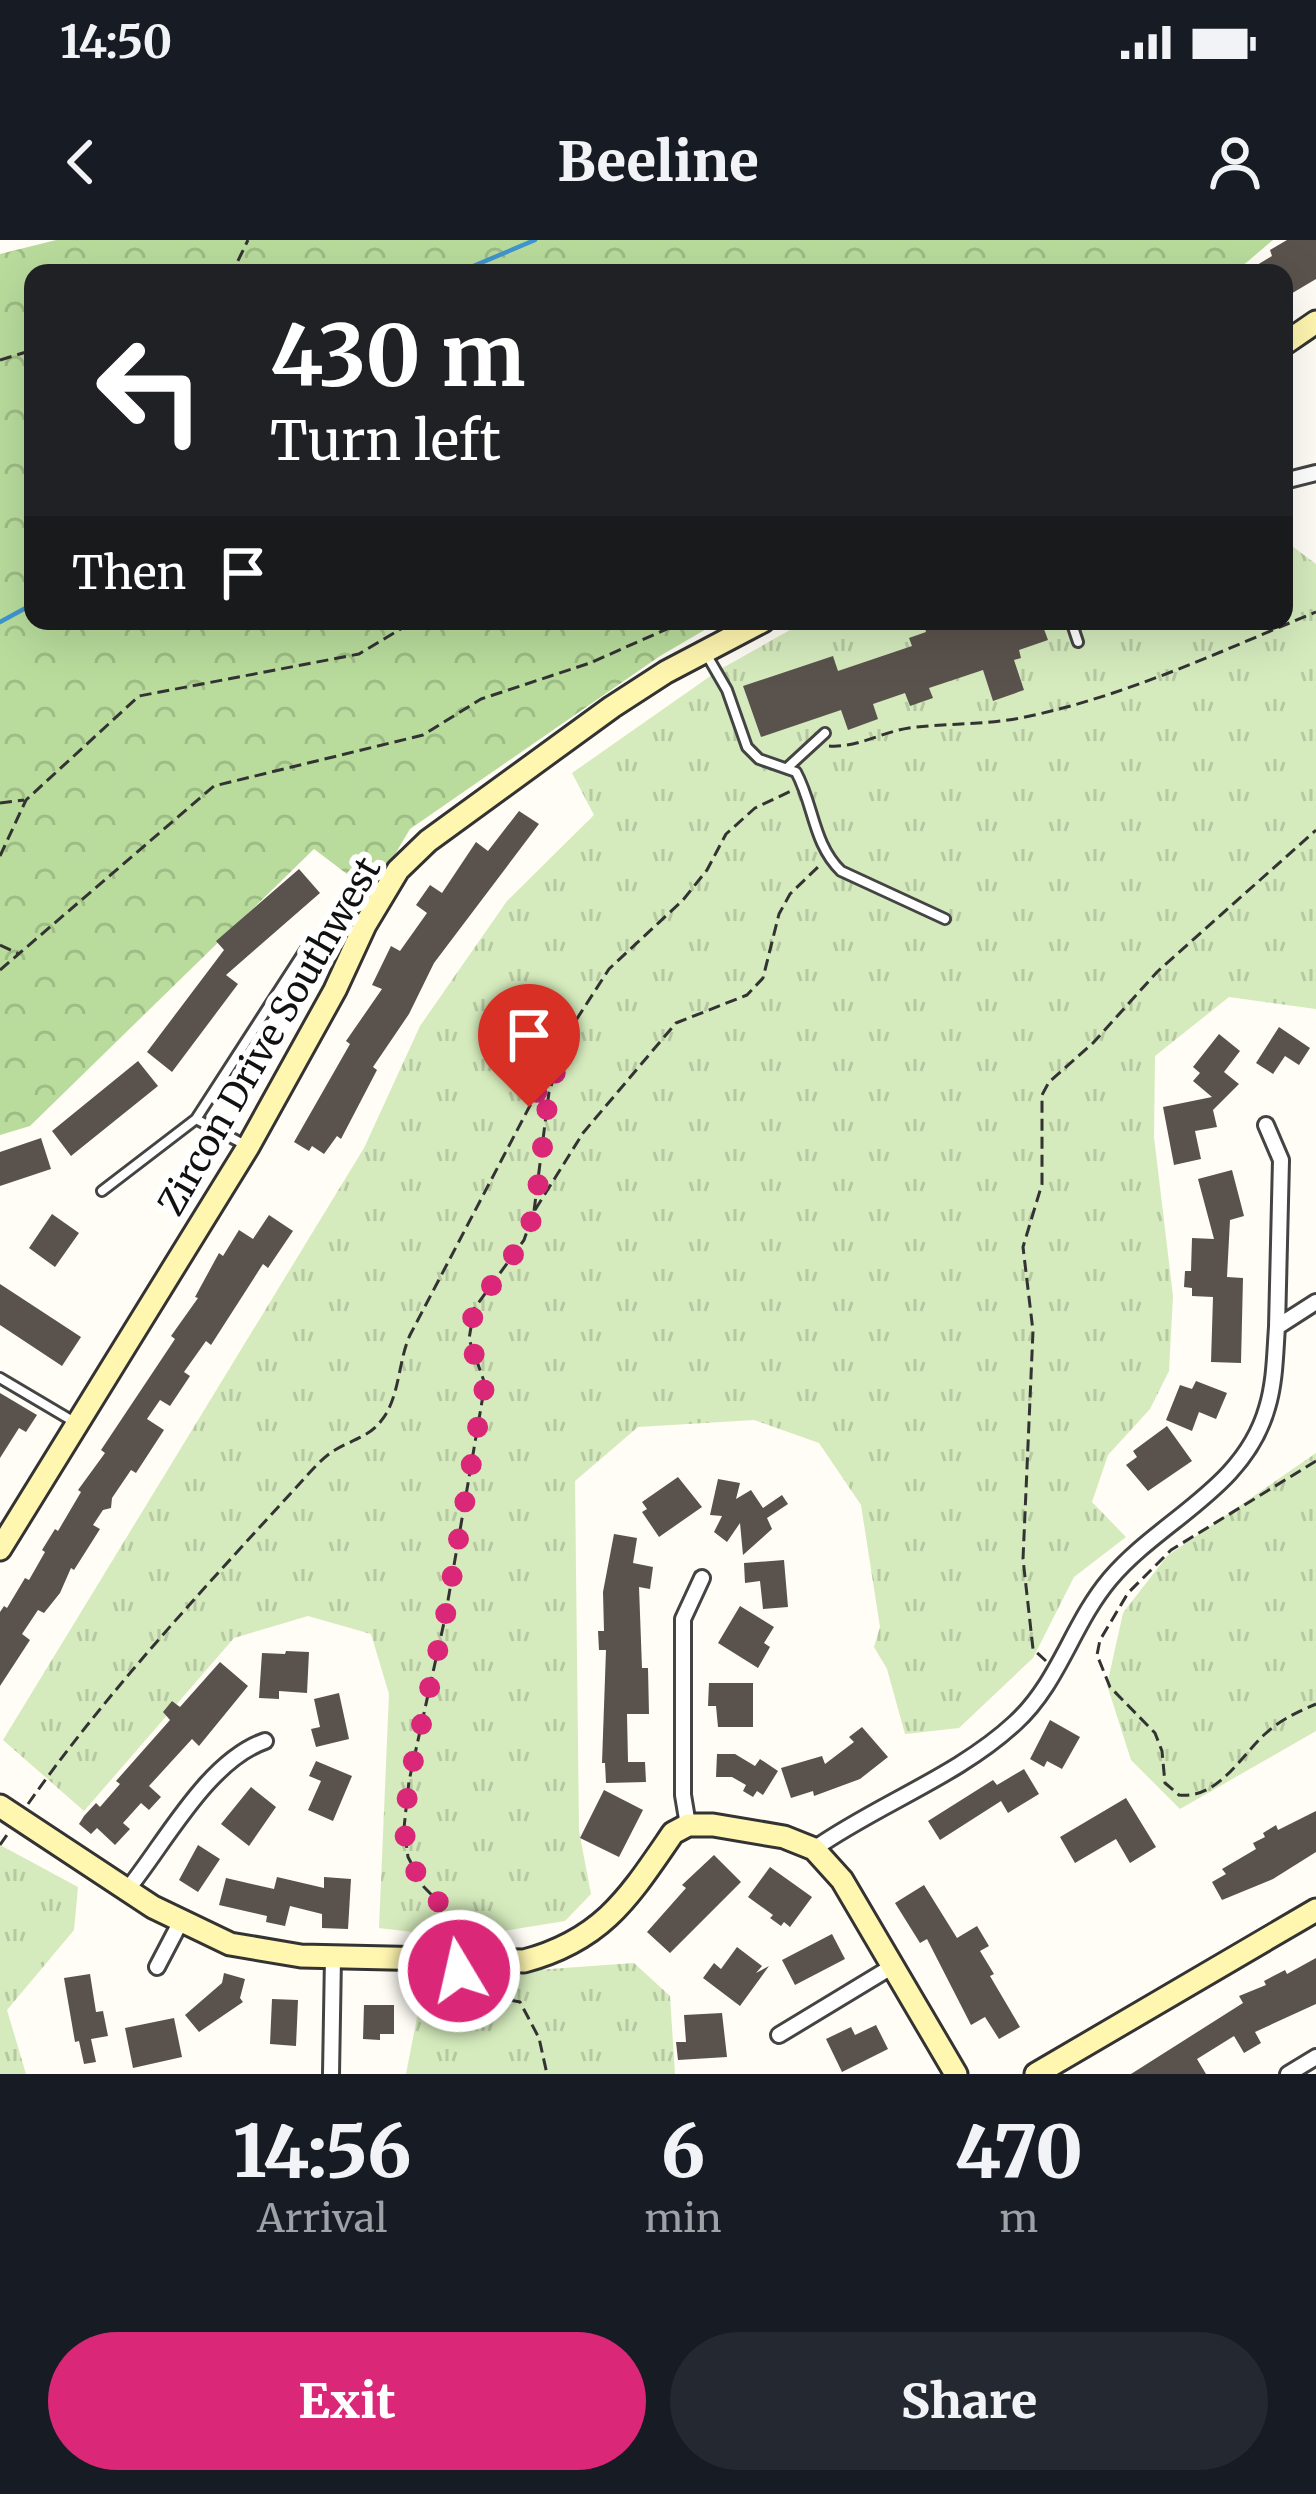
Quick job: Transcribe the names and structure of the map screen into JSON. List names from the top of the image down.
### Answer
{
  "streets": {
    "street": ["Zircon Drive Southwest"]
  },
  "page": {
    "status": "14:50",
    "header": "Beeline",
    "turn": ["430 m", "Turn left"],
    "then": "Then",
    "eta": [
      "14:56",
      "Arrival",
      "6",
      "min",
      "470",
      "m"
    ],
    "buttons": ["Exit", "Share"]
  }
}
